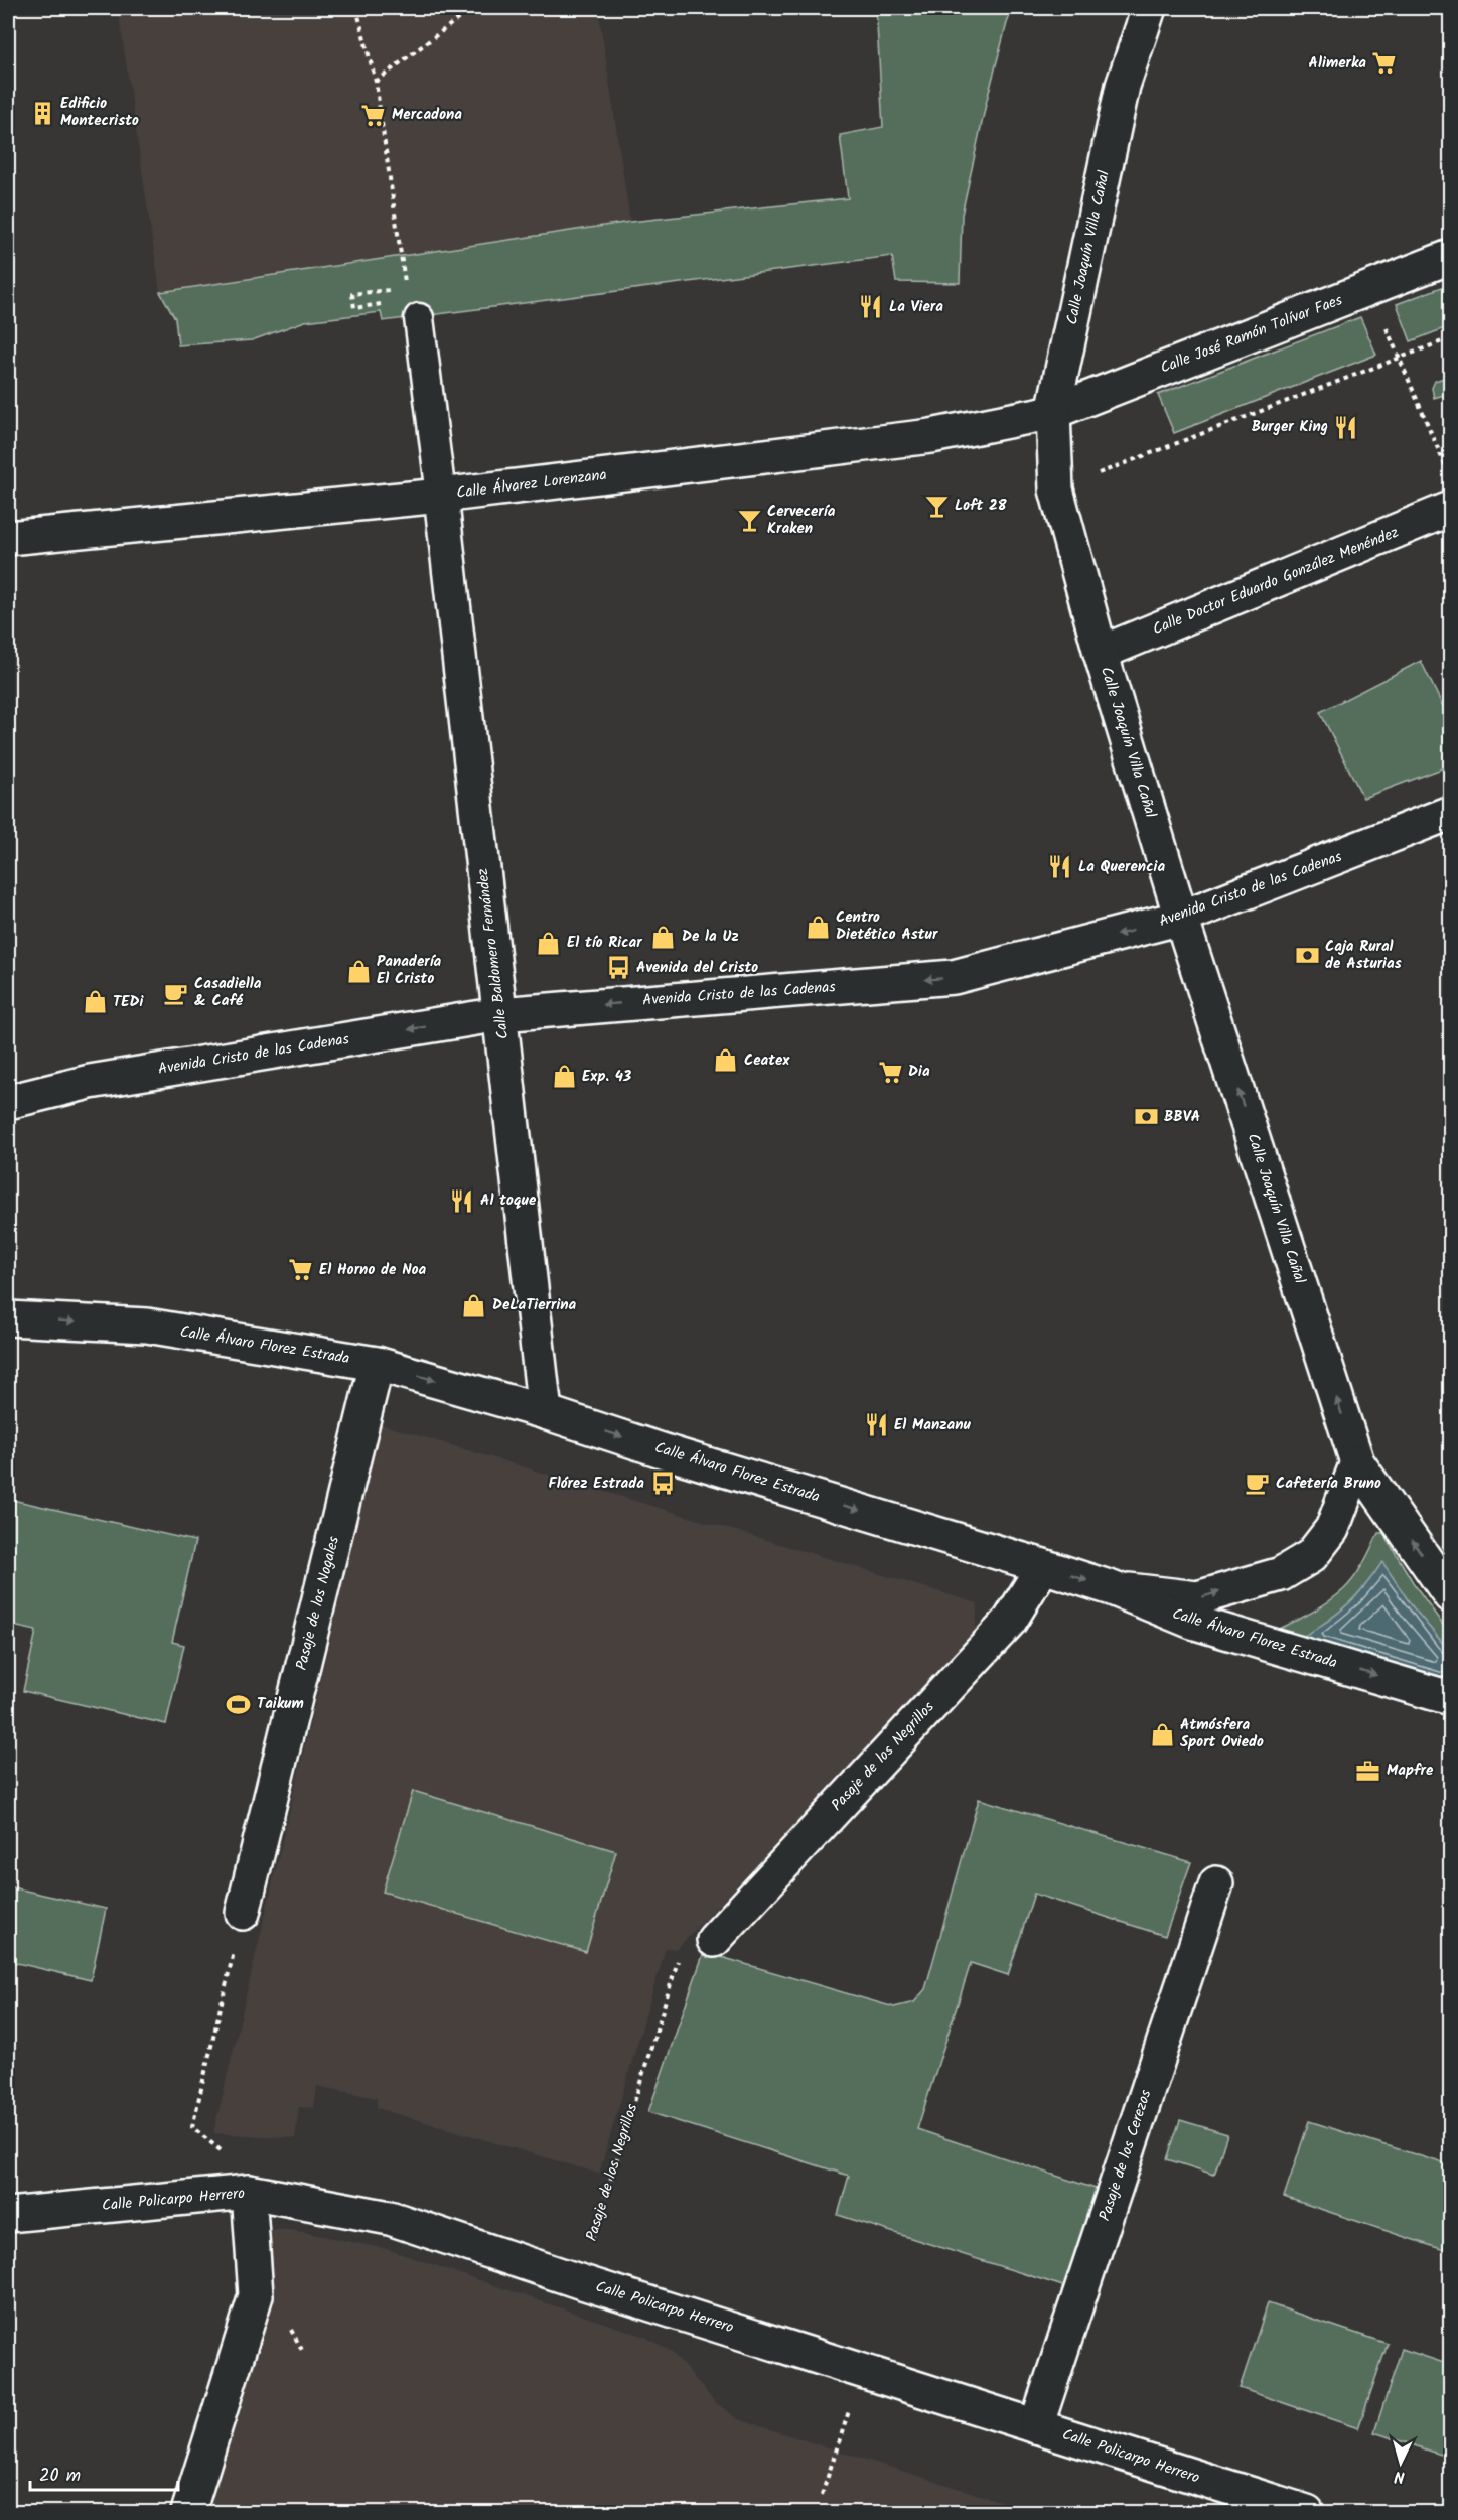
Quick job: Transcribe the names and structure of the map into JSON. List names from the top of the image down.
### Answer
{
  "streets": {
    "street": [
      "Calle Joaquín Villa Cañal",
      "Calle José Ramón Tolívar Faes",
      "Calle Álvarez Lorenzana",
      "Calle Doctor Eduardo González Menéndez",
      "Avenida Cristo de las Cadenas",
      "Calle Baldomero Fernández",
      "Calle Álvaro Florez Estrada",
      "Pasaje de los Nogales",
      "Pasaje de los Negrillos",
      "Pasaje de los Cerezos",
      "Calle Policarpo Herrero"
    ]
  },
  "crossings": [
    ["Calle Joaquín Villa Cañal", "Calle José Ramón Tolívar Faes"],
    ["Calle Joaquín Villa Cañal", "Calle Álvarez Lorenzana"],
    ["Calle Joaquín Villa Cañal", "Calle Doctor Eduardo González Menéndez"],
    ["Calle Joaquín Villa Cañal", "Avenida Cristo de las Cadenas"],
    ["Calle José Ramón Tolívar Faes", "Calle Álvarez Lorenzana"],
    ["Calle Álvarez Lorenzana", "Calle Baldomero Fernández"],
    ["Avenida Cristo de las Cadenas", "Calle Baldomero Fernández"],
    ["Calle Baldomero Fernández", "Calle Álvaro Florez Estrada"],
    ["Calle Álvaro Florez Estrada", "Pasaje de los Nogales"],
    ["Calle Álvaro Florez Estrada", "Pasaje de los Negrillos"],
    ["Pasaje de los Negrillos", "Calle Policarpo Herrero"],
    ["Pasaje de los Cerezos", "Calle Policarpo Herrero"]
  ],
  "one_way": ["Calle Joaquín Villa Cañal", "Avenida Cristo de las Cadenas", "Calle Álvaro Florez Estrada"],
  "places": {
    "supermarket": [
      "Alimerka",
      "Mercadona",
      "Dia",
      "El Horno de Noa"
    ],
    "building": ["Edificio Montecristo"],
    "restaurant": [
      "La Viera",
      "Burger King",
      "La Querencia",
      "Al toque",
      "El Manzanu"
    ],
    "bar": ["Loft 28", "Cervecería Kraken"],
    "shop": [
      "Centro Dietético Astur",
      "De la Uz",
      "El tío Ricar",
      "Panadería El Cristo",
      "TEDi",
      "Ceatex",
      "Exp. 43",
      "DeLaTierrina",
      "Atmósfera Sport Oviedo"
    ],
    "bank": ["Caja Rural de Asturias", "BBVA"],
    "bus stop": ["Avenida del Cristo", "Flórez Estrada"],
    "cafe": ["Casadiella & Café", "Cafetería Bruno"],
    "sports": ["Taikum"],
    "office": ["Mapfre"]
  },
  "scale_bar": "20 m",
  "north": "bottom"
}
